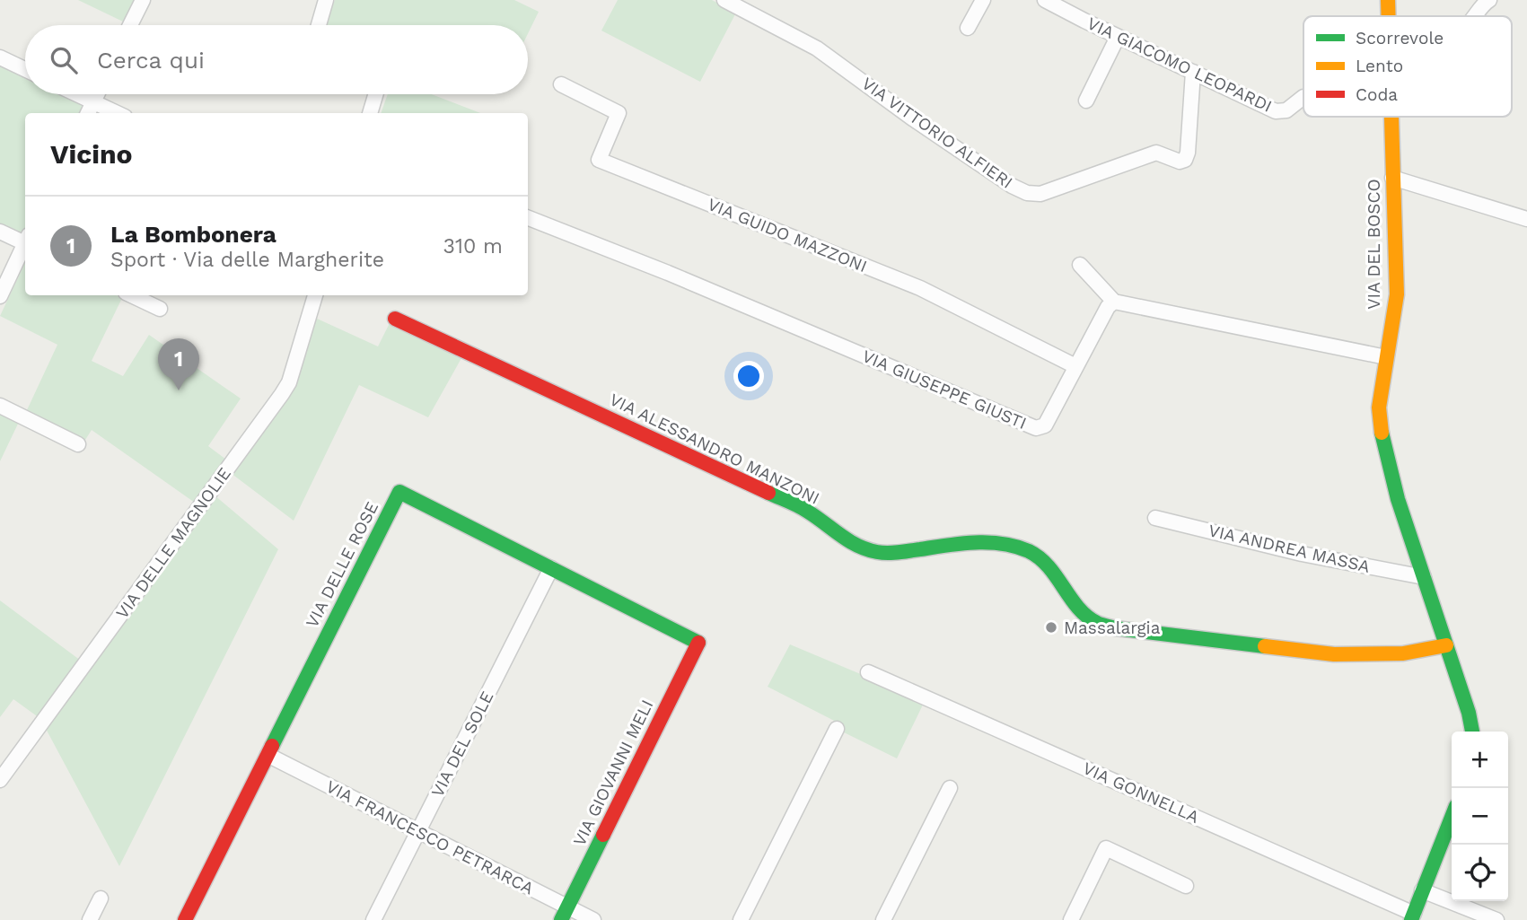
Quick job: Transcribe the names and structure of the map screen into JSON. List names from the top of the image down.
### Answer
{
  "streets": {
    "street": [
      "VIA GIACOMO LEOPARDI",
      "VIA VITTORIO ALFIERI",
      "VIA GUIDO MAZZONI",
      "VIA DEL BOSCO",
      "VIA GIUSEPPE GIUSTI",
      "VIA ALESSANDRO MANZONI",
      "VIA DELLE MAGNOLIE",
      "VIA ANDREA MASSA",
      "VIA DELLE ROSE",
      "VIA DEL SOLE",
      "VIA GIOVANNI MELI",
      "VIA GONNELLA",
      "VIA FRANCESCO PETRARCA"
    ]
  },
  "crossings": [
    ["VIA GIACOMO LEOPARDI", "VIA VITTORIO ALFIERI"],
    ["VIA GUIDO MAZZONI", "VIA GIUSEPPE GIUSTI"],
    ["VIA DEL BOSCO", "VIA ALESSANDRO MANZONI"],
    ["VIA DEL BOSCO", "VIA ANDREA MASSA"],
    ["VIA DELLE ROSE", "VIA DEL SOLE"],
    ["VIA DELLE ROSE", "VIA GIOVANNI MELI"],
    ["VIA DELLE ROSE", "VIA FRANCESCO PETRARCA"],
    ["VIA DEL SOLE", "VIA FRANCESCO PETRARCA"],
    ["VIA GIOVANNI MELI", "VIA FRANCESCO PETRARCA"]
  ],
  "places": ["Massalargia"],
  "legend": ["Scorrevole", "Lento", "Coda"],
  "page": {
    "search": "Cerca qui",
    "heading": "Vicino",
    "list": [
      {
        "mark": "1",
        "name": "La Bombonera",
        "note": "Sport · Via delle Margherite",
        "value": "310 m"
      }
    ],
    "pins": "1",
    "map_buttons": ["+", "−"]
  }
}
